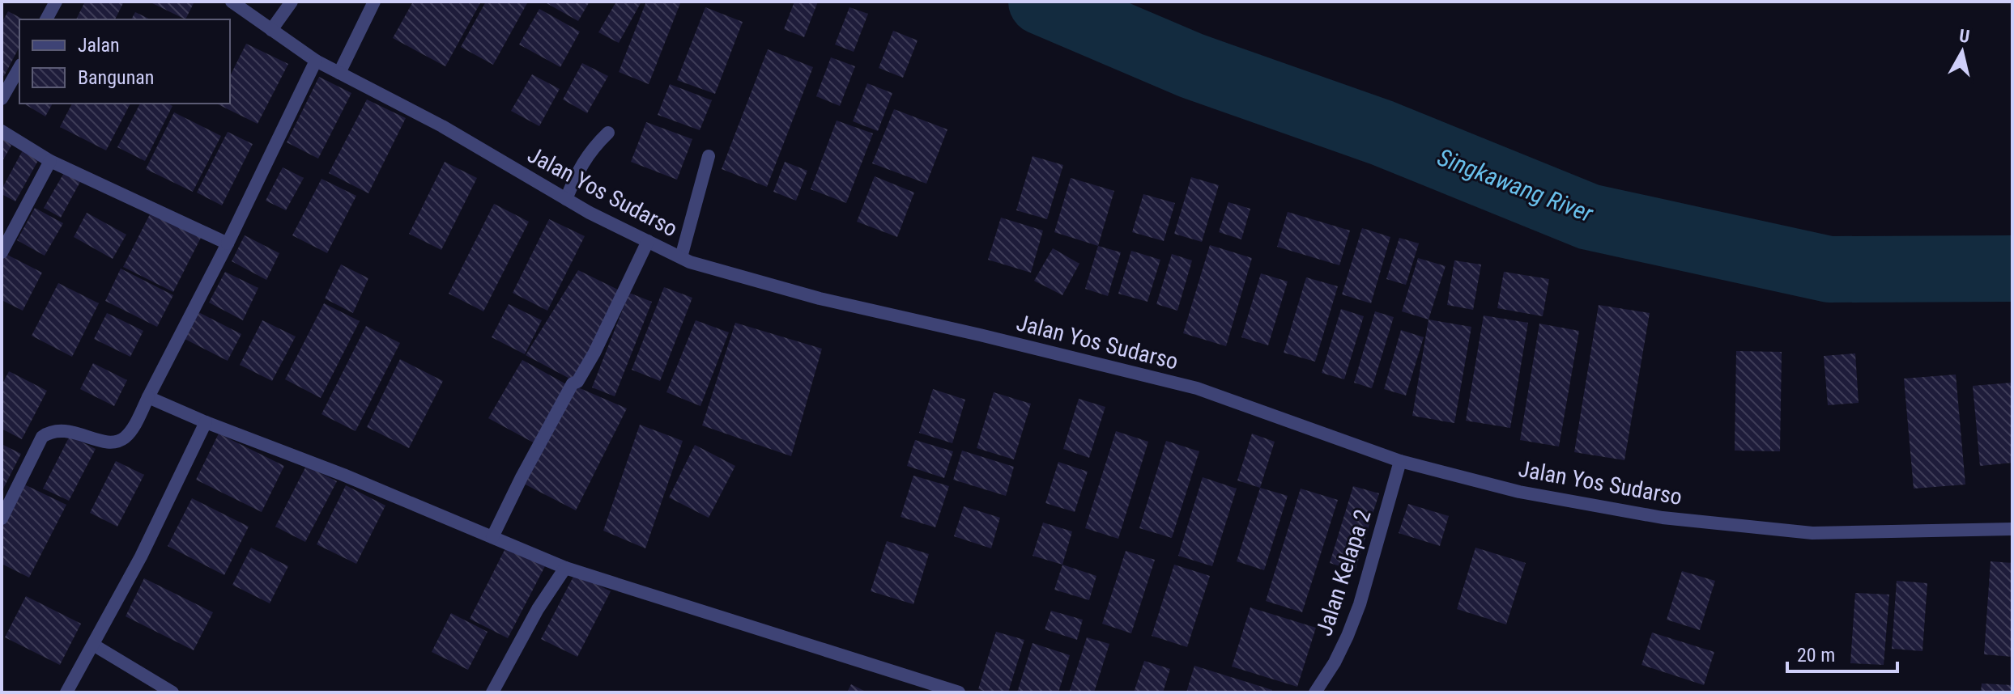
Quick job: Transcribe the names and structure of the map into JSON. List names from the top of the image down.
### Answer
{
  "streets": {
    "street": ["Jalan Yos Sudarso", "Jalan Kelapa 2"]
  },
  "crossings": [
    ["Jalan Yos Sudarso", "Jalan Kelapa 2"]
  ],
  "water": ["Singkawang River"],
  "legend": ["Jalan", "Bangunan"],
  "scale_bar": "20 m",
  "north": "top"
}
